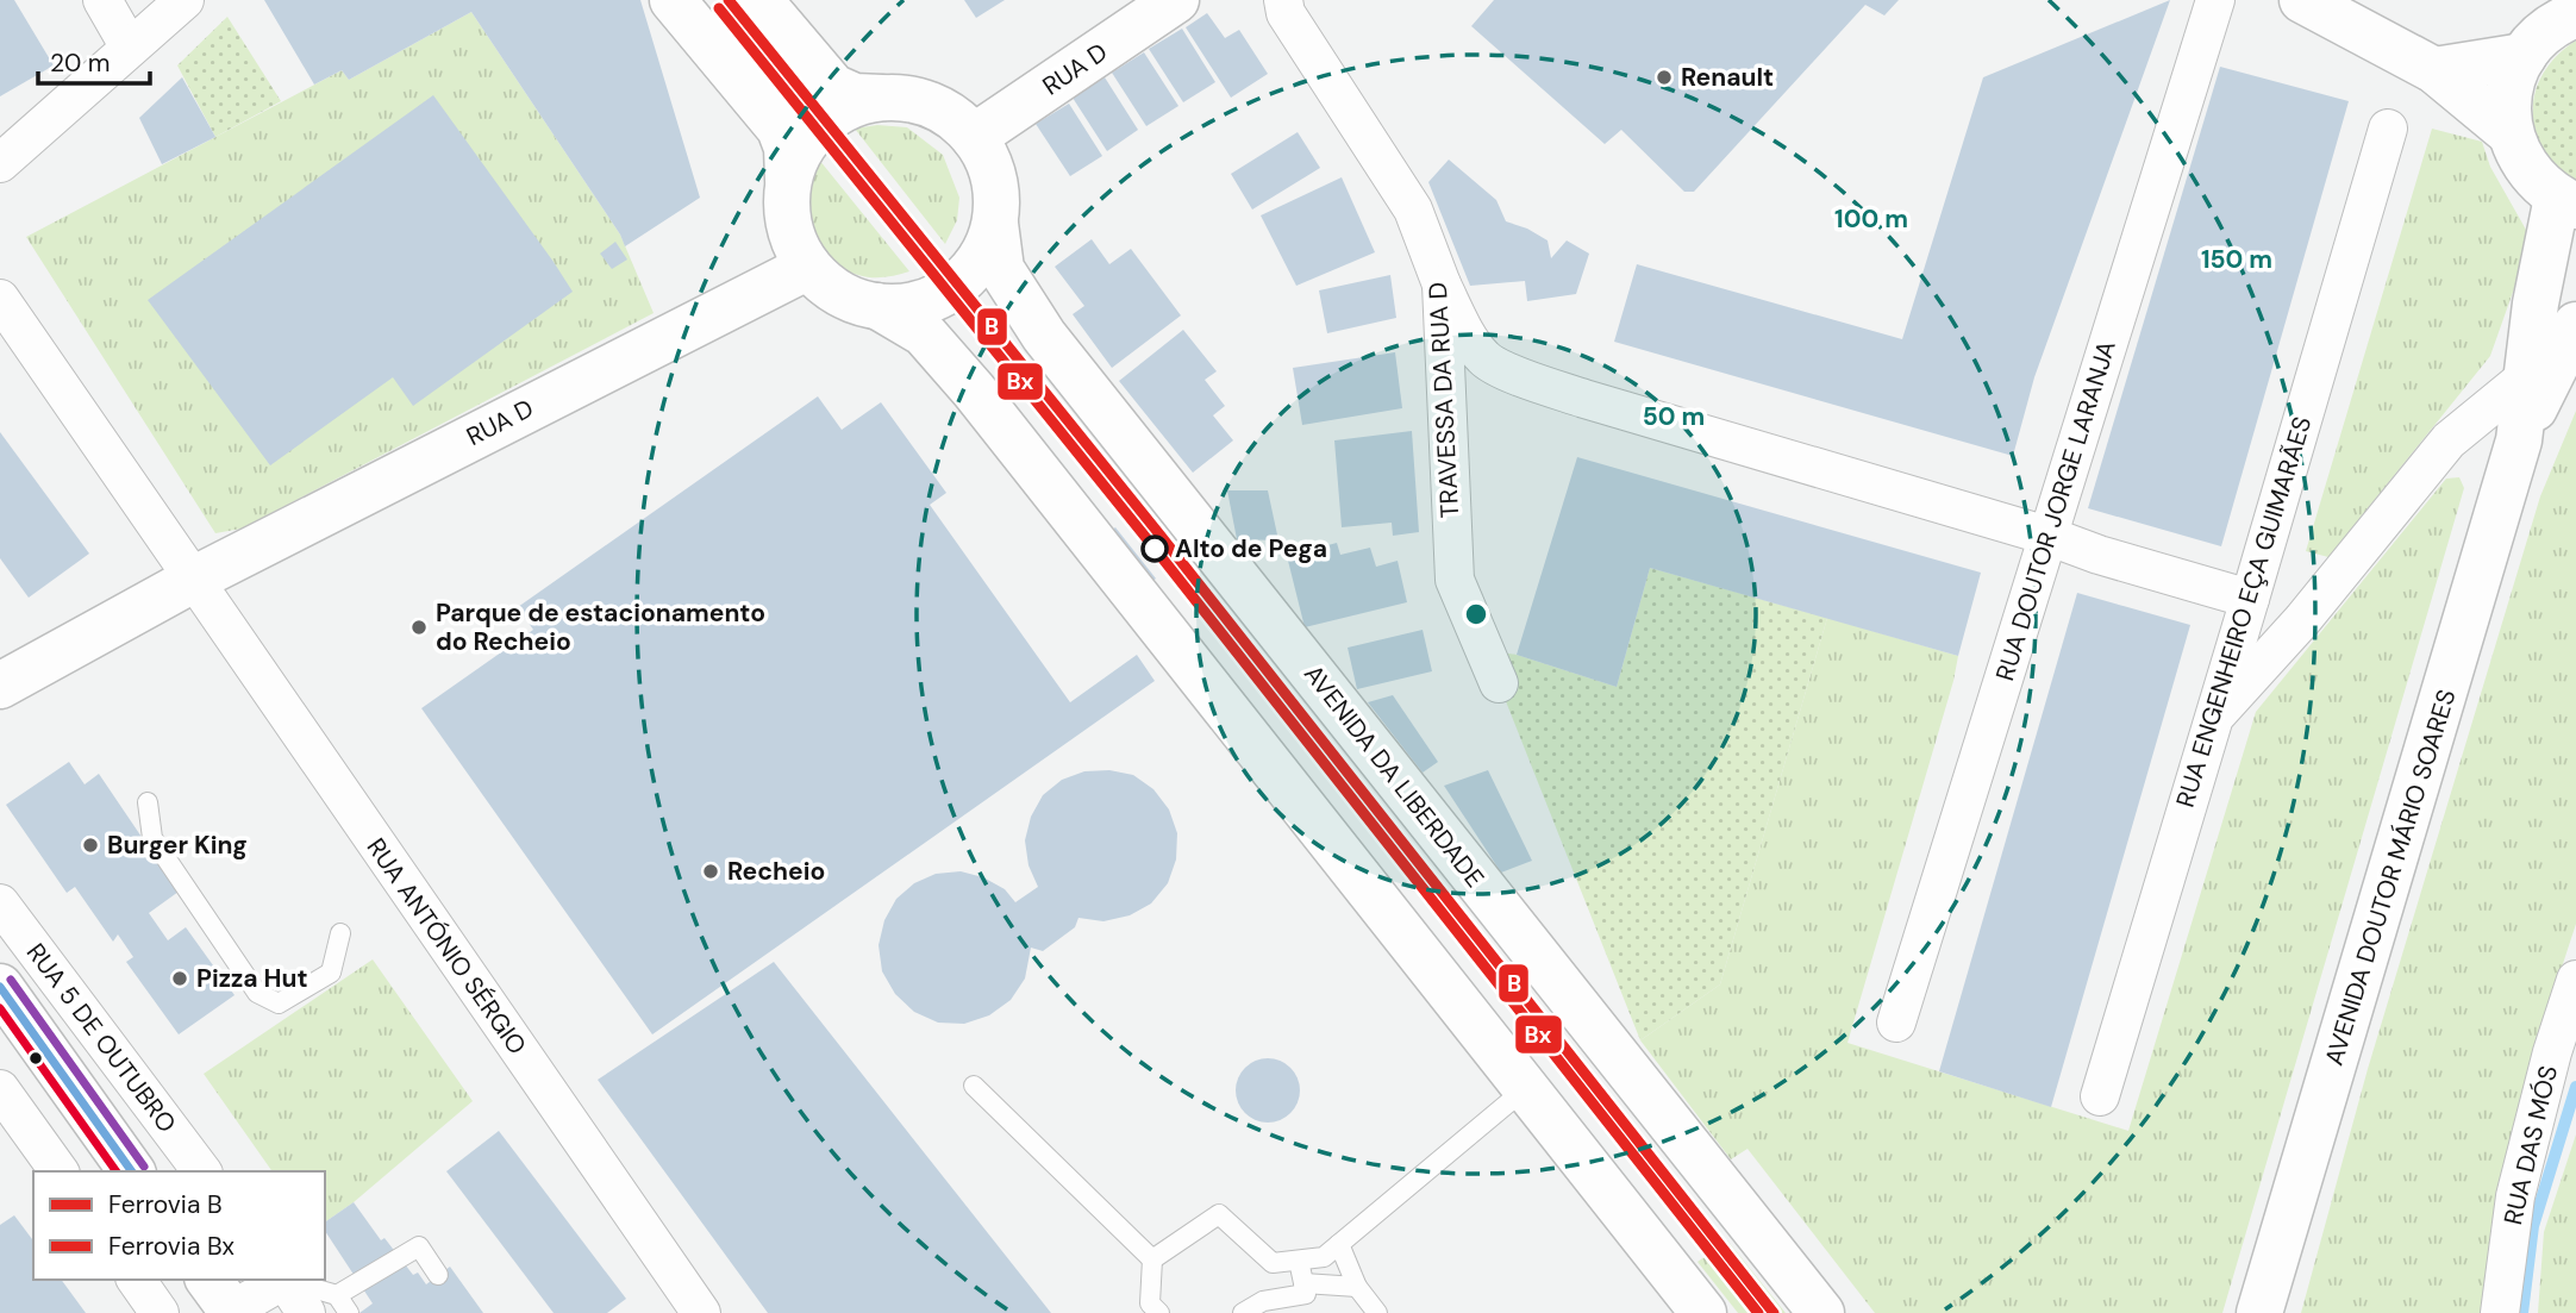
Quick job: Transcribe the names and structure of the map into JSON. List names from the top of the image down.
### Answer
{
  "streets": {
    "street": [
      "RUA D",
      "TRAVESSA DA RUA D",
      "RUA DOUTOR JORGE LARANJA",
      "RUA ENGENHEIRO EÇA GUIMARÃES",
      "AVENIDA DA LIBERDADE",
      "AVENIDA DOUTOR MÁRIO SOARES",
      "RUA ANTÓNIO SÉRGIO",
      "RUA 5 DE OUTUBRO",
      "RUA DAS MÓS"
    ]
  },
  "crossings": [
    ["RUA D", "AVENIDA DA LIBERDADE"],
    ["RUA D", "RUA ANTÓNIO SÉRGIO"]
  ],
  "places": [
    "Renault",
    "Alto de Pega",
    "Parque de estacionamento do Recheio",
    "Burger King",
    "Recheio",
    "Pizza Hut"
  ],
  "lines": ["rail line B", "rail line Bx"],
  "legend": ["Ferrovia B", "Ferrovia Bx"],
  "scale_bar": "20 m",
  "rings": ["100 m", "150 m", "50 m"]
}
